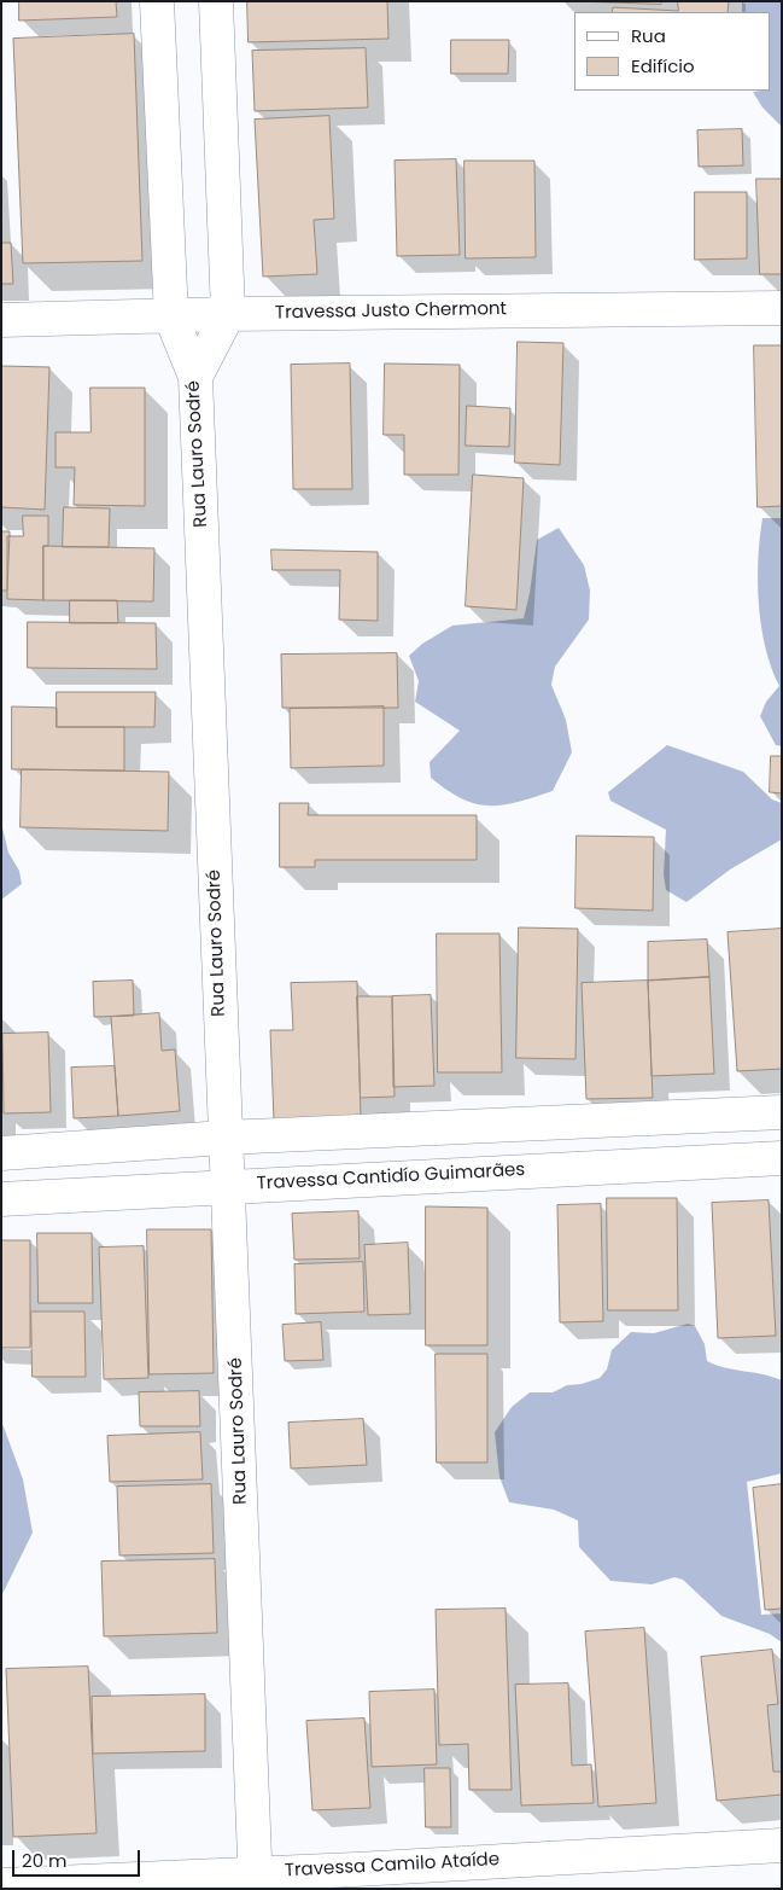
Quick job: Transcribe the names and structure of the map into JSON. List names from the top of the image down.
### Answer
{
  "streets": {
    "street": [
      "Travessa Justo Chermont",
      "Rua Lauro Sodré",
      "Travessa Cantidío Guimarães",
      "Travessa Camilo Ataíde"
    ]
  },
  "crossings": [
    ["Travessa Justo Chermont", "Rua Lauro Sodré"],
    ["Rua Lauro Sodré", "Travessa Cantidío Guimarães"],
    ["Rua Lauro Sodré", "Travessa Camilo Ataíde"]
  ],
  "legend": ["Rua", "Edifício"],
  "scale_bar": "20 m"
}
